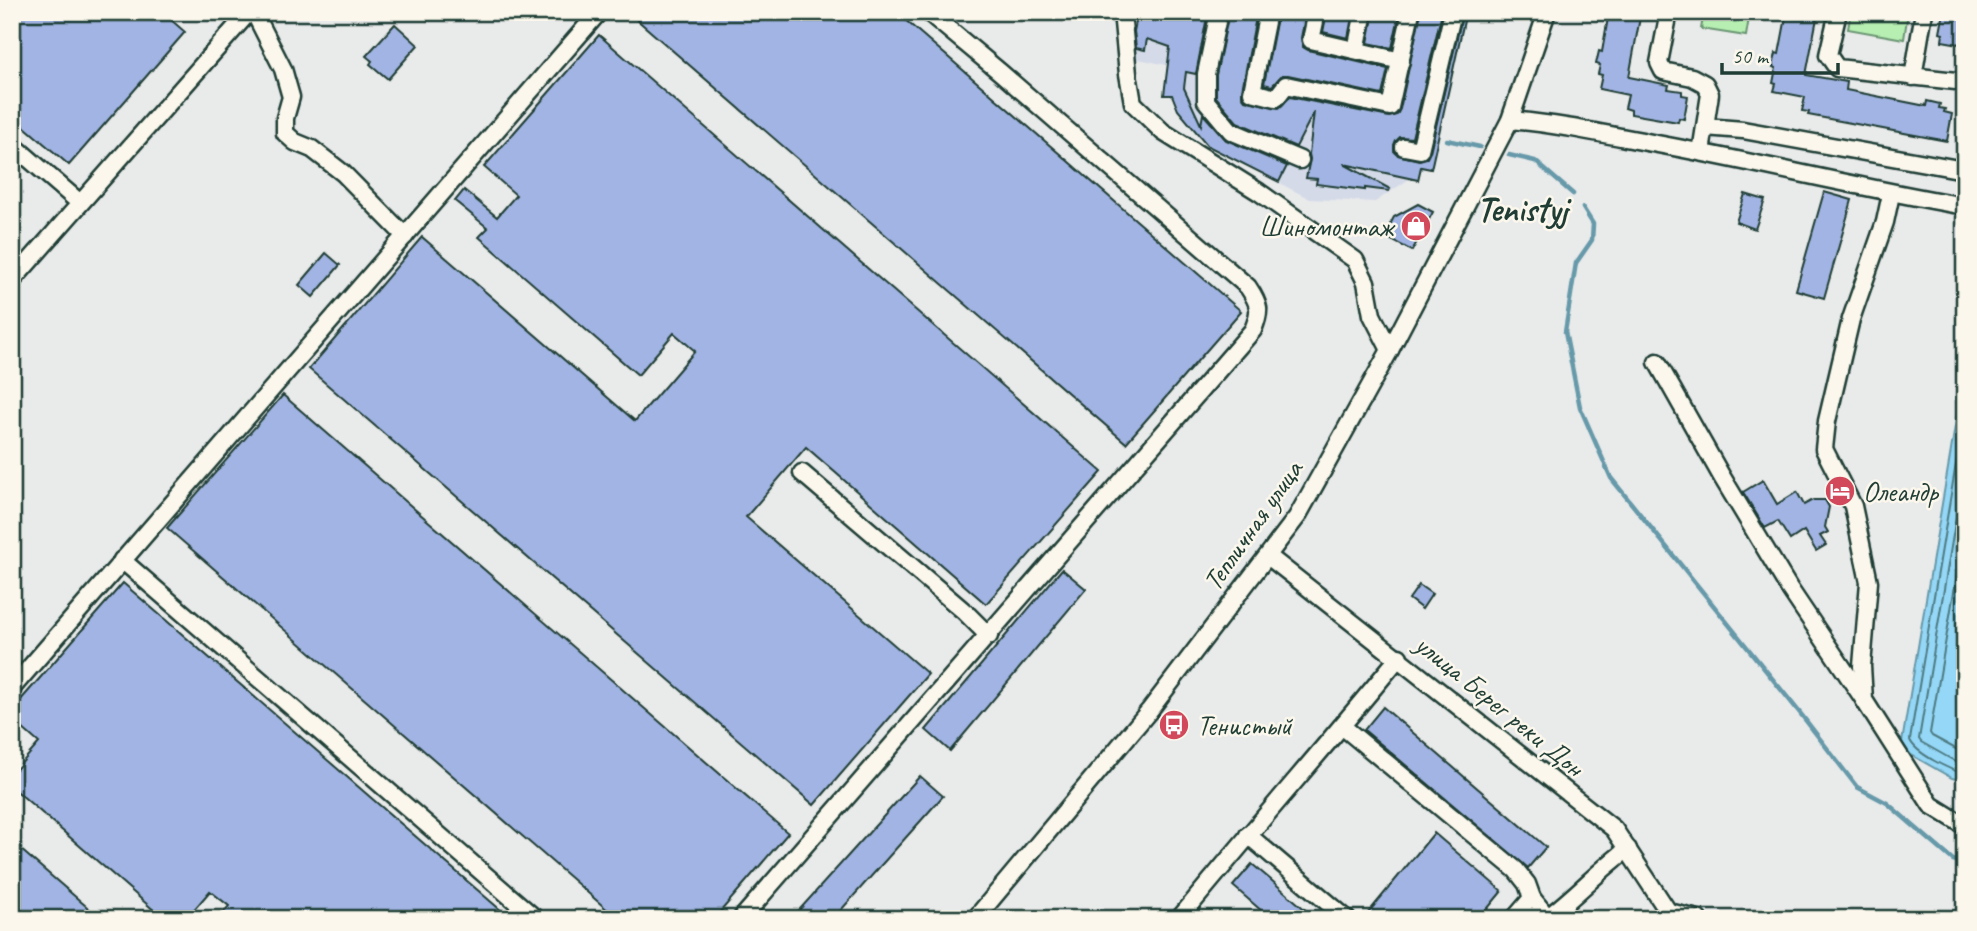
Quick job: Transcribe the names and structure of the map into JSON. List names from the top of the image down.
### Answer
{
  "streets": {
    "street": ["Тепличная улица", "улица Берег реки Дон"]
  },
  "crossings": [
    ["Тепличная улица", "улица Берег реки Дон"]
  ],
  "districts": ["Tenistyj"],
  "places": {
    "shop": ["Шиномонтаж"],
    "hotel": ["Олеандр"],
    "bus stop": ["Тенистый"]
  },
  "scale_bar": "50 m"
}
